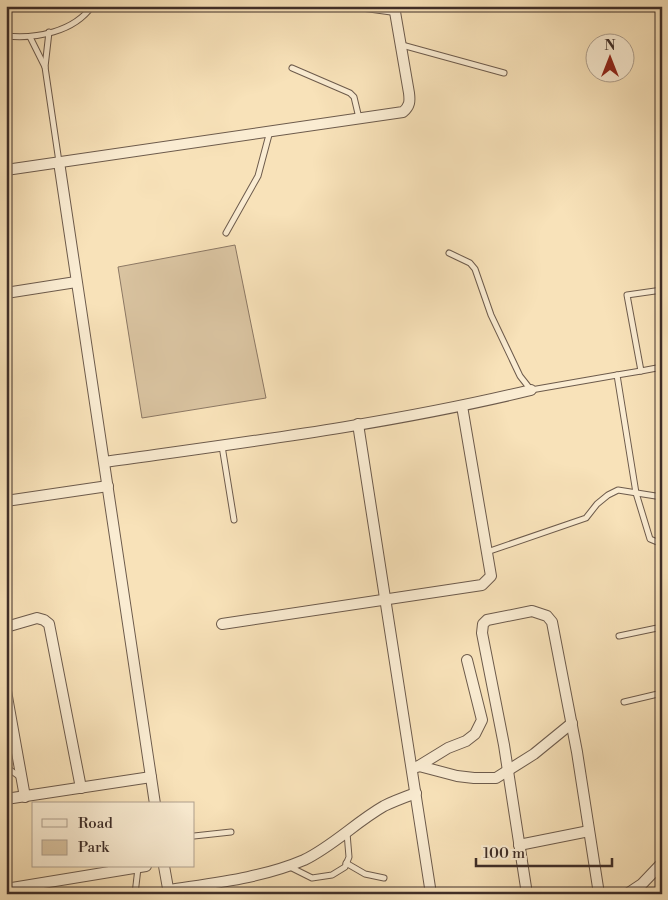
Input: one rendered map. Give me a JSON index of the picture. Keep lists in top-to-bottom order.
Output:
{
  "legend": ["Road", "Park"],
  "scale_bar": "100 m",
  "north": "top"
}
